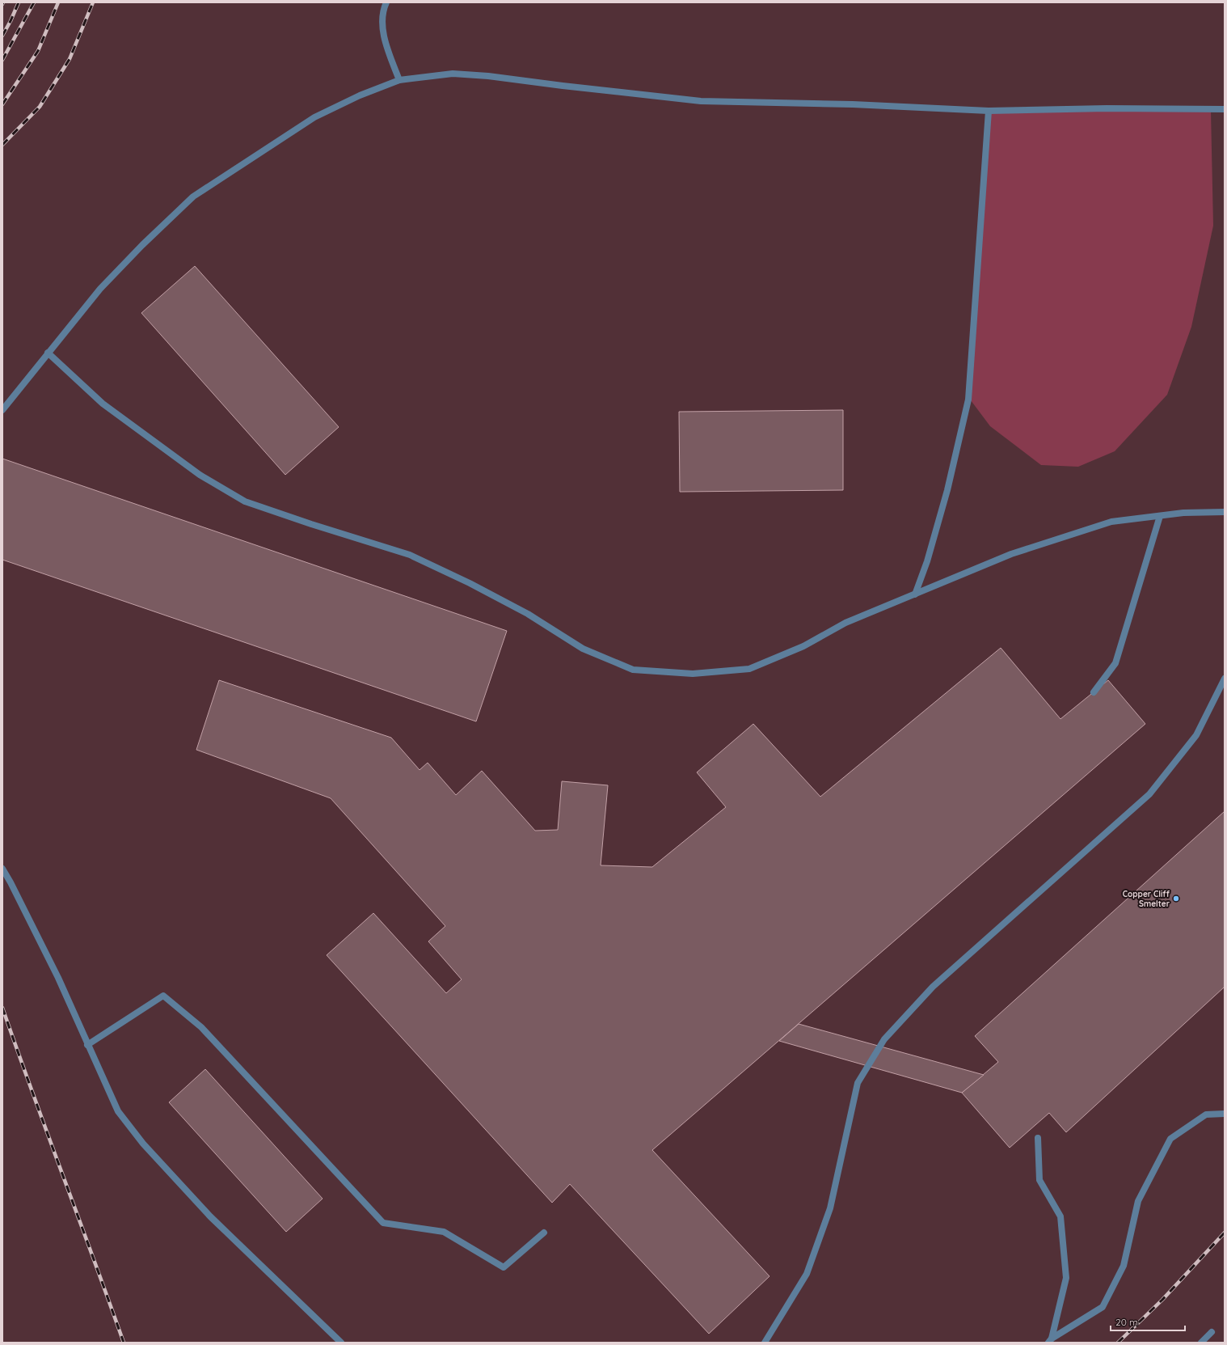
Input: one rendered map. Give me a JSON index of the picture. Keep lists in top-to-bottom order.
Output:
{
  "places": ["Copper Cliff Smelter"],
  "scale_bar": "20 m"
}
